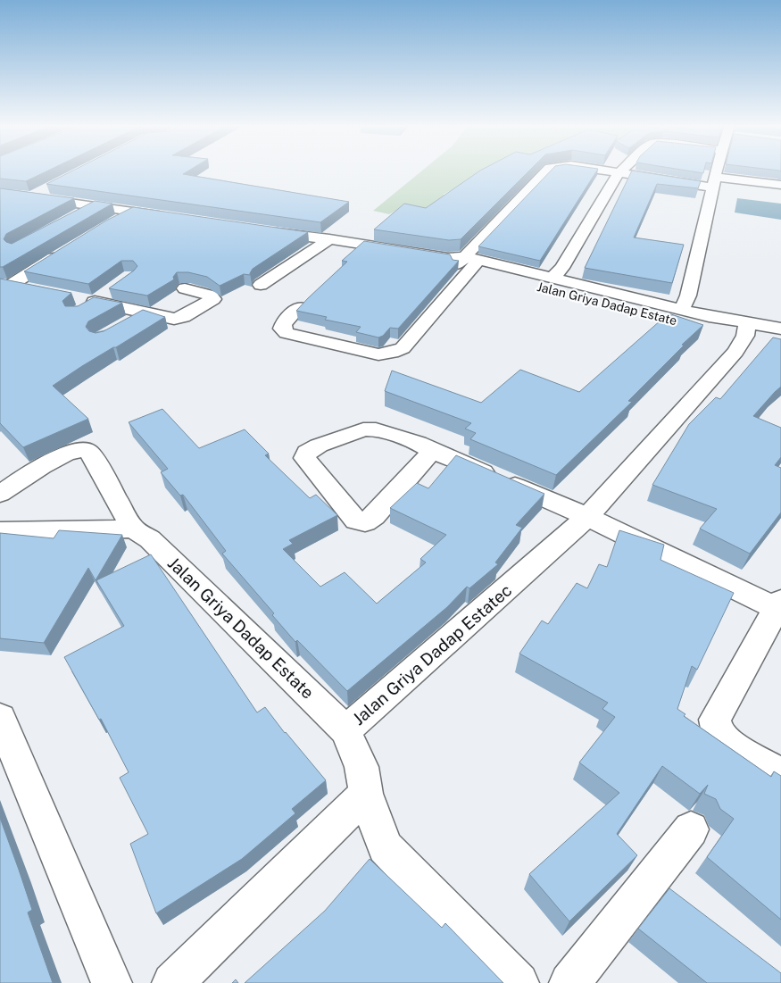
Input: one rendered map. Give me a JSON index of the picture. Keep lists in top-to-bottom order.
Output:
{
  "streets": {
    "street": ["Jalan Griya Dadap Estate", "Jalan Griya Dadap Estatec"]
  },
  "crossings": [
    ["Jalan Griya Dadap Estate", "Jalan Griya Dadap Estatec"]
  ]
}
